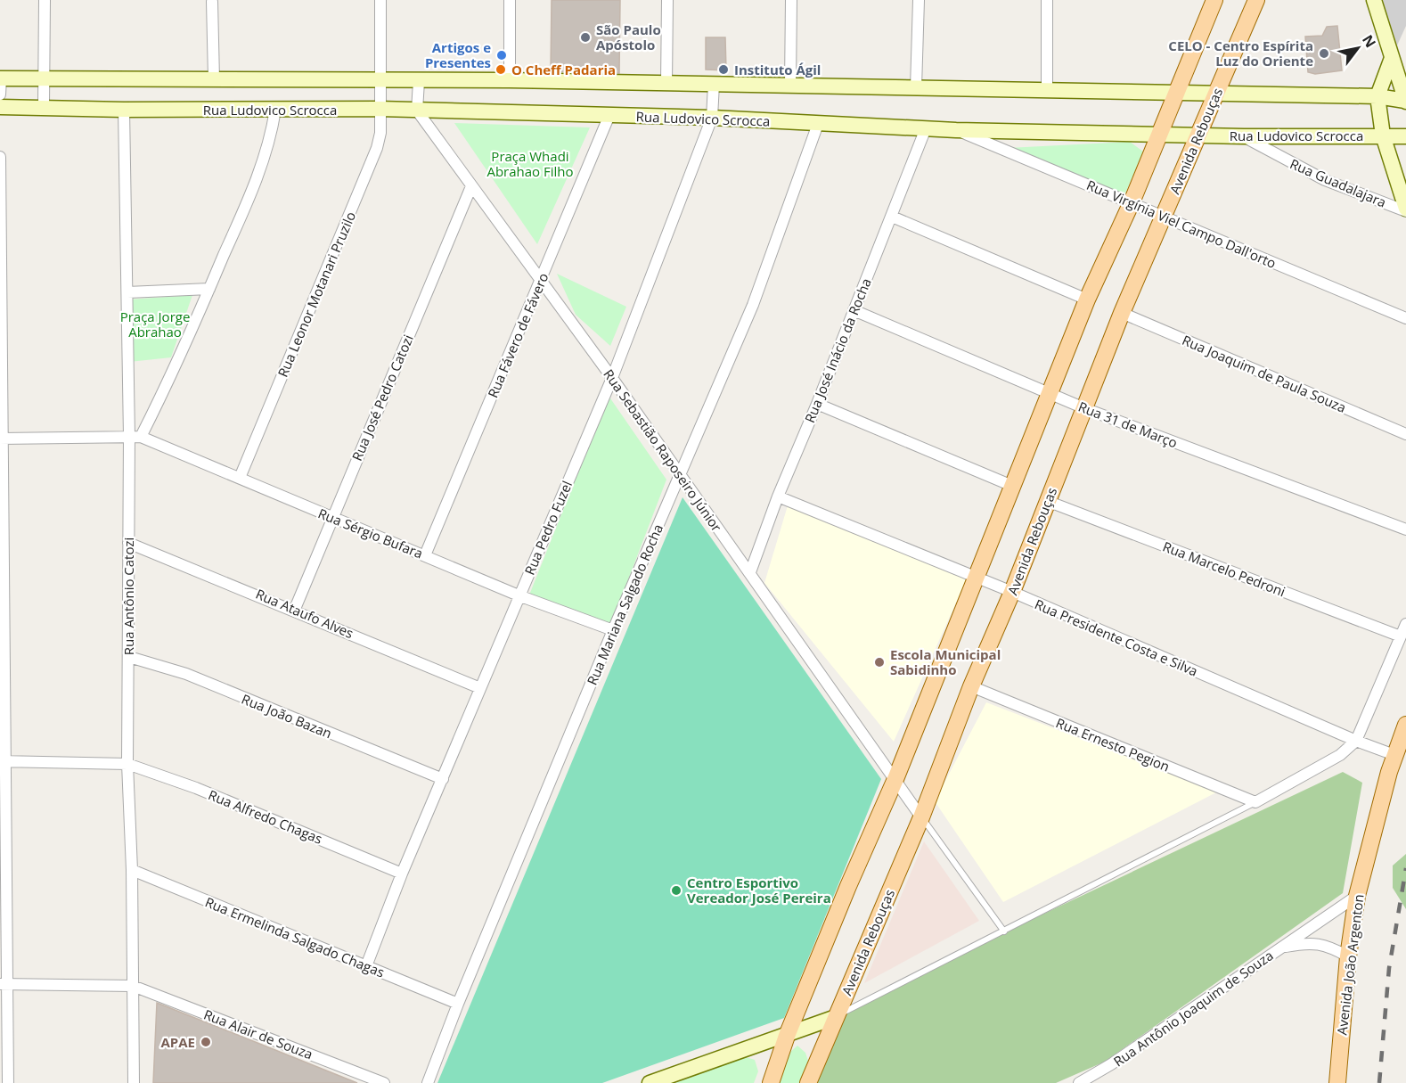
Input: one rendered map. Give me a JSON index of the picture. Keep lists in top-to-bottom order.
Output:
{
  "streets": {
    "main road": ["Avenida Rebouças", "Avenida João Argenton"],
    "street": [
      "Rua Ludovico Scrocca",
      "Rua Guadalajara",
      "Rua Virgínia Viel Campo Dall'orto",
      "Rua Leonor Motanari Pruzilo",
      "Rua Fávero de Fávero",
      "Rua José Inácio da Rocha",
      "Rua Joaquim de Paula Souza",
      "Rua José Pedro Catozi",
      "Rua 31 de Março",
      "Rua Sebastião Raposeiro Júnior",
      "Rua Pedro Fuzel",
      "Rua Sérgio Bufara",
      "Rua Marcelo Pedroni",
      "Rua Antônio Catozi",
      "Rua Mariana Salgado Rocha",
      "Rua Ataufo Alves",
      "Rua Presidente Costa e Silva",
      "Rua João Bazan",
      "Rua Ernesto Pegion",
      "Rua Alfredo Chagas",
      "Rua Ermelinda Salgado Chagas",
      "Rua Antônio Joaquim de Souza",
      "Rua Alair de Souza"
    ]
  },
  "crossings": [
    ["Rua Ludovico Scrocca", "Avenida Rebouças"],
    ["Rua Ludovico Scrocca", "Rua Guadalajara"],
    ["Rua Ludovico Scrocca", "Rua Virgínia Viel Campo Dall'orto"],
    ["Rua Ludovico Scrocca", "Rua Leonor Motanari Pruzilo"],
    ["Rua Ludovico Scrocca", "Rua Fávero de Fávero"],
    ["Rua Ludovico Scrocca", "Rua José Inácio da Rocha"],
    ["Rua Ludovico Scrocca", "Rua Sebastião Raposeiro Júnior"],
    ["Rua Ludovico Scrocca", "Rua Pedro Fuzel"],
    ["Rua Ludovico Scrocca", "Rua Antônio Catozi"],
    ["Rua Ludovico Scrocca", "Rua Mariana Salgado Rocha"],
    ["Avenida Rebouças", "Rua Virgínia Viel Campo Dall'orto"],
    ["Avenida Rebouças", "Rua Joaquim de Paula Souza"],
    ["Avenida Rebouças", "Rua 31 de Março"],
    ["Avenida Rebouças", "Rua Sebastião Raposeiro Júnior"],
    ["Avenida Rebouças", "Rua Marcelo Pedroni"],
    ["Avenida Rebouças", "Rua Presidente Costa e Silva"],
    ["Avenida Rebouças", "Rua Ernesto Pegion"],
    ["Rua Leonor Motanari Pruzilo", "Rua Sérgio Bufara"],
    ["Rua Fávero de Fávero", "Rua Sebastião Raposeiro Júnior"],
    ["Rua Fávero de Fávero", "Rua Sérgio Bufara"],
    ["Rua José Inácio da Rocha", "Rua 31 de Março"],
    ["Rua José Inácio da Rocha", "Rua Sebastião Raposeiro Júnior"],
    ["Rua José Inácio da Rocha", "Rua Presidente Costa e Silva"],
    ["Rua José Pedro Catozi", "Rua Sebastião Raposeiro Júnior"],
    ["Rua José Pedro Catozi", "Rua Sérgio Bufara"],
    ["Rua José Pedro Catozi", "Rua Ataufo Alves"],
    ["Rua Sebastião Raposeiro Júnior", "Rua Pedro Fuzel"],
    ["Rua Sebastião Raposeiro Júnior", "Rua Mariana Salgado Rocha"],
    ["Rua Pedro Fuzel", "Rua Sérgio Bufara"],
    ["Rua Pedro Fuzel", "Rua Ataufo Alves"],
    ["Rua Pedro Fuzel", "Rua João Bazan"],
    ["Rua Pedro Fuzel", "Rua Alfredo Chagas"],
    ["Rua Pedro Fuzel", "Rua Ermelinda Salgado Chagas"],
    ["Rua Sérgio Bufara", "Rua Antônio Catozi"],
    ["Rua Sérgio Bufara", "Rua Mariana Salgado Rocha"],
    ["Rua Antônio Catozi", "Rua Ataufo Alves"],
    ["Rua Antônio Catozi", "Rua João Bazan"],
    ["Rua Antônio Catozi", "Rua Alfredo Chagas"],
    ["Rua Antônio Catozi", "Rua Ermelinda Salgado Chagas"],
    ["Rua Antônio Catozi", "Rua Alair de Souza"],
    ["Rua Mariana Salgado Rocha", "Rua Ermelinda Salgado Chagas"],
    ["Rua Presidente Costa e Silva", "Avenida João Argenton"],
    ["Avenida João Argenton", "Rua Antônio Joaquim de Souza"]
  ],
  "parks": ["Praça Whadi Abrahao Filho", "Praça Jorge Abrahao"],
  "places": [
    "São Paulo Apóstolo",
    "CELO - Centro Espírita Luz do Oriente",
    "Artigos e Presentes",
    "O Cheff Padaria",
    "Instituto Ágil",
    "Escola Municipal Sabidinho",
    "Centro Esportivo Vereador José Pereira",
    "APAE"
  ],
  "north": "top right"
}
